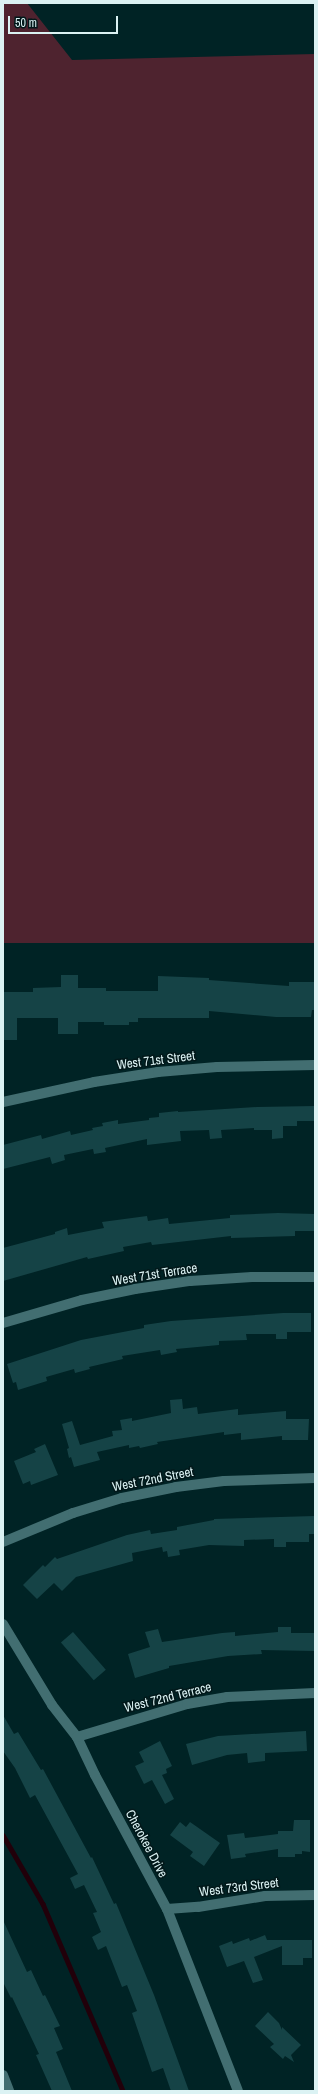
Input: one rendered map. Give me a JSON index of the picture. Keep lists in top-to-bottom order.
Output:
{
  "streets": {
    "street": [
      "West 71st Street",
      "West 71st Terrace",
      "West 72nd Street",
      "West 72nd Terrace",
      "Cherokee Drive",
      "West 73rd Street"
    ]
  },
  "crossings": [
    ["West 72nd Terrace", "Cherokee Drive"],
    ["Cherokee Drive", "West 73rd Street"]
  ],
  "scale_bar": "50 m"
}
